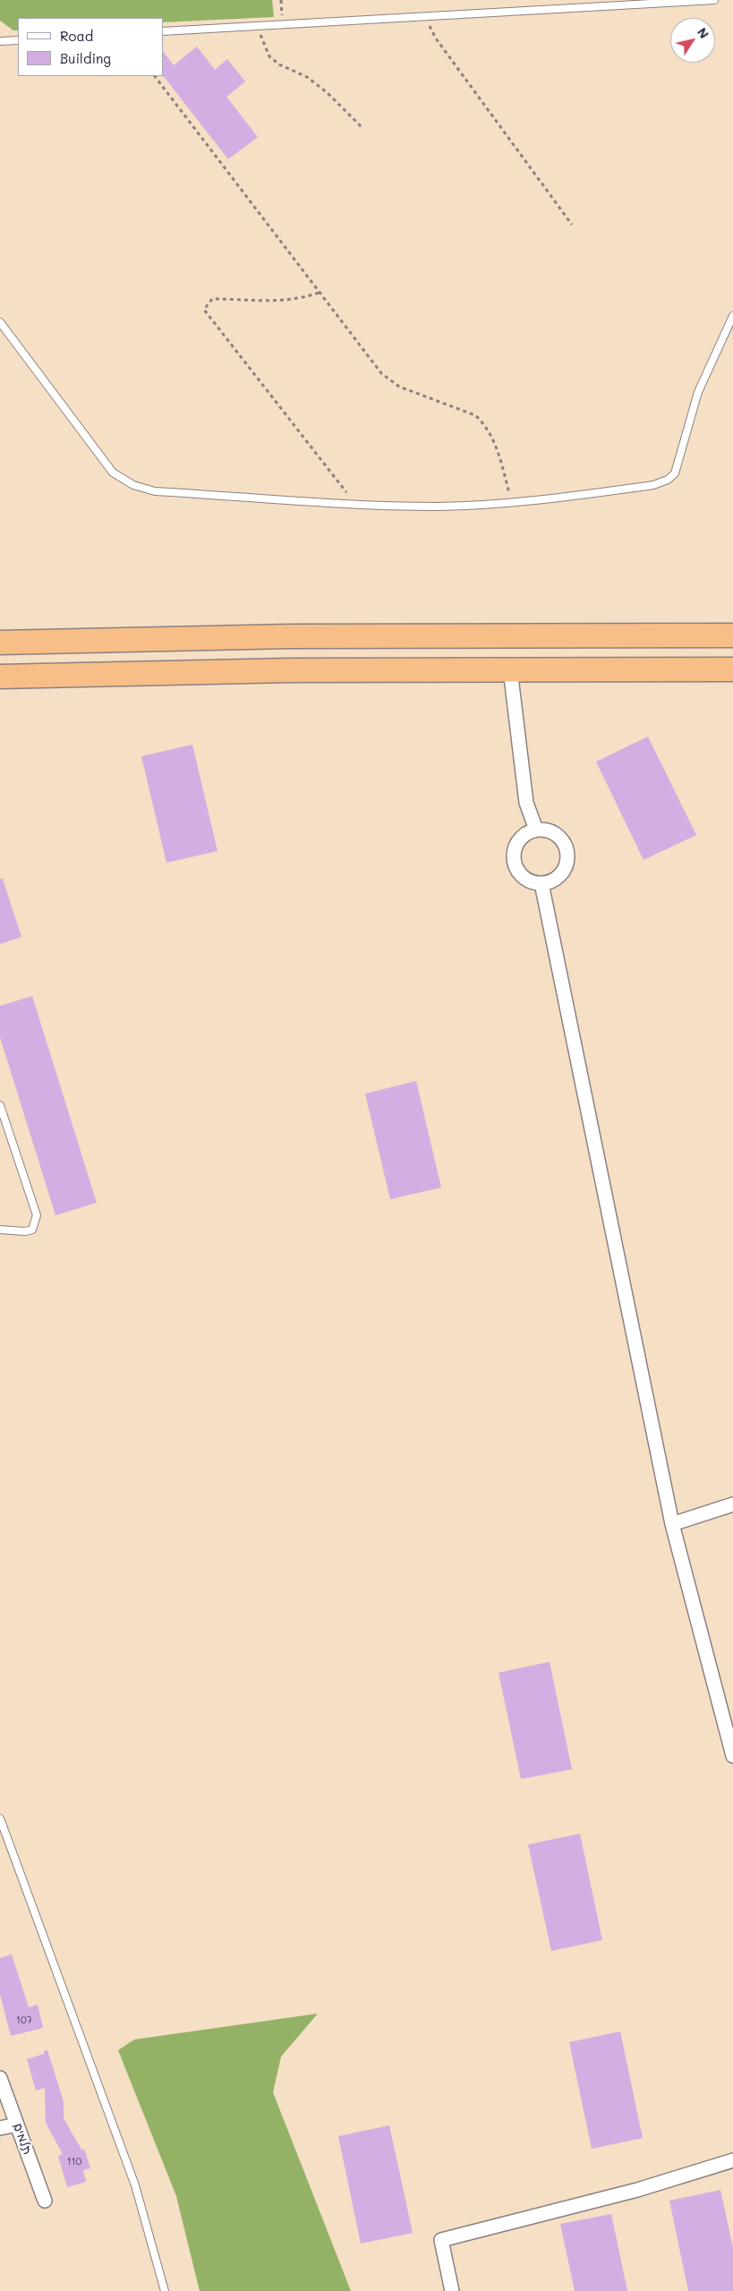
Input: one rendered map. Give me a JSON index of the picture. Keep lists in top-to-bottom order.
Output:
{
  "streets": {
    "street": ["תלמים"]
  },
  "house_numbers": ["107", "110"],
  "legend": ["Road", "Building"],
  "north": "top right"
}
